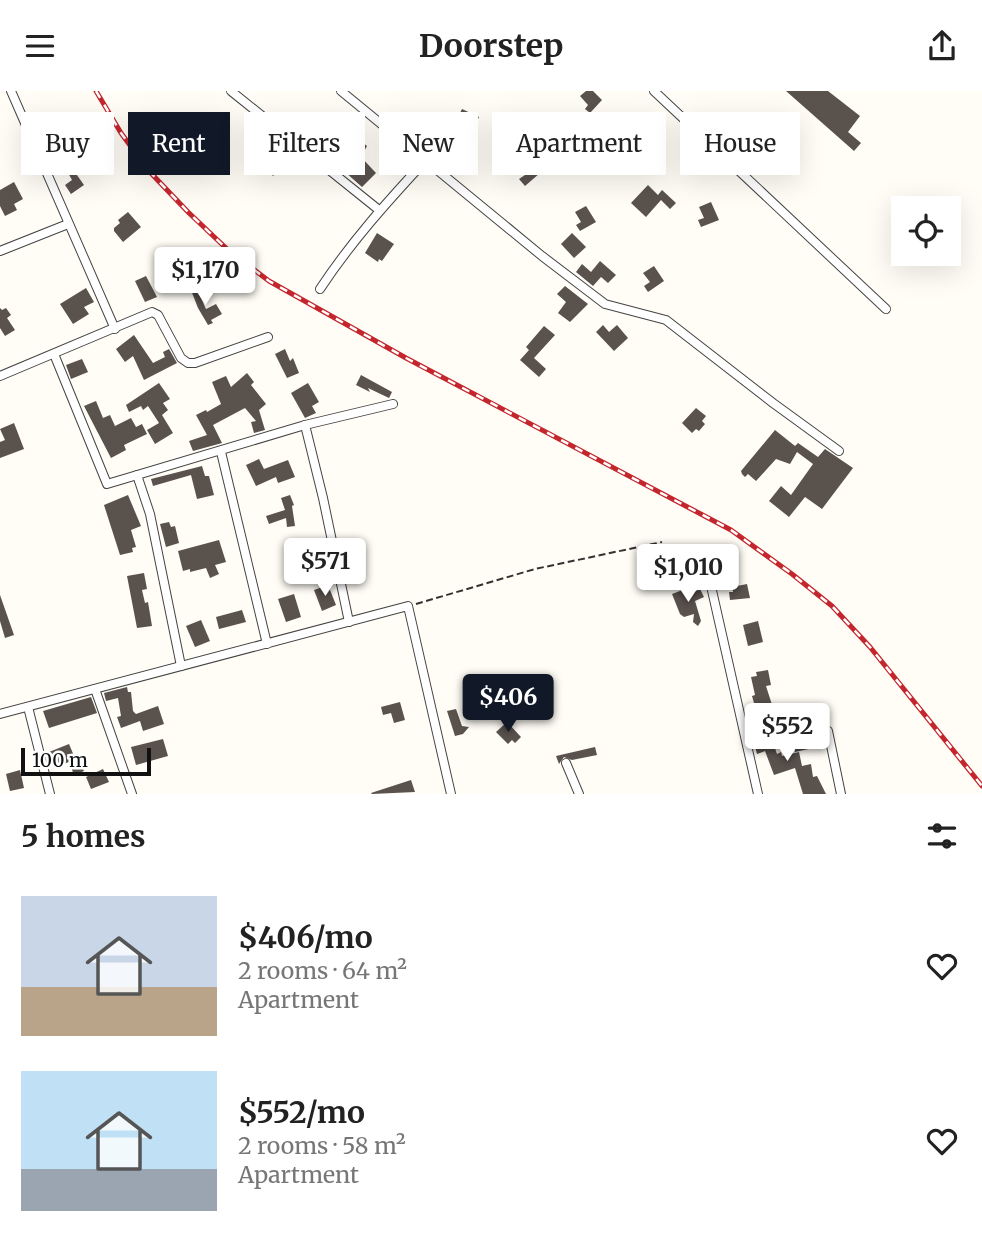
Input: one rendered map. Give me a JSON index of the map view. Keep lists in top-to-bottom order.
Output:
{
  "scale_bar": "100 m",
  "page": {
    "header": "Doorstep",
    "chip": [
      "Buy",
      "Rent",
      "Filters",
      "New",
      "Apartment",
      "House"
    ],
    "price": [
      "$1,170",
      "$571",
      "$1,010",
      "$406",
      "$552"
    ],
    "scale": "100 m",
    "heading": "5 homes",
    "list": [
      {
        "name": "$406/mo",
        "note": "2 rooms · 64 m² · Apartment"
      },
      {
        "name": "$552/mo",
        "note": "2 rooms · 58 m² · Apartment"
      }
    ]
  }
}
